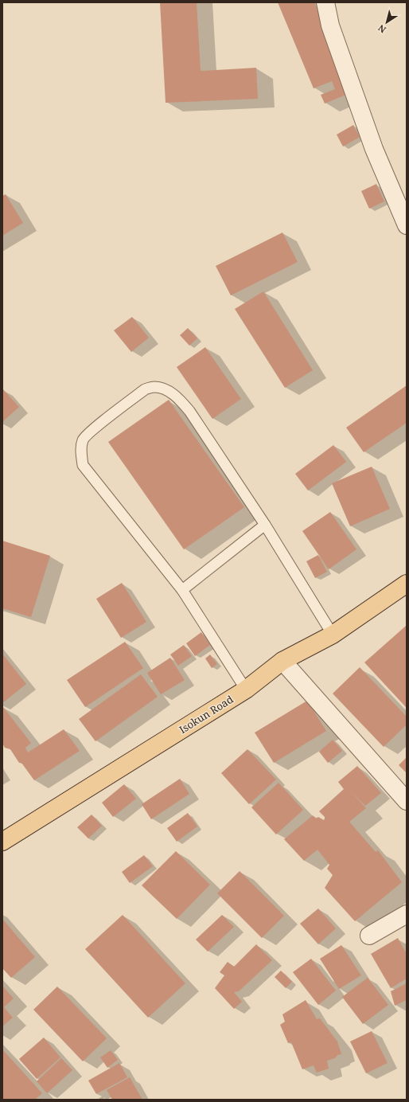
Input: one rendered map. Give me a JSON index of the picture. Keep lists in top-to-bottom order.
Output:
{
  "streets": {
    "main road": ["Isokun Road"]
  },
  "north": "bottom left"
}
